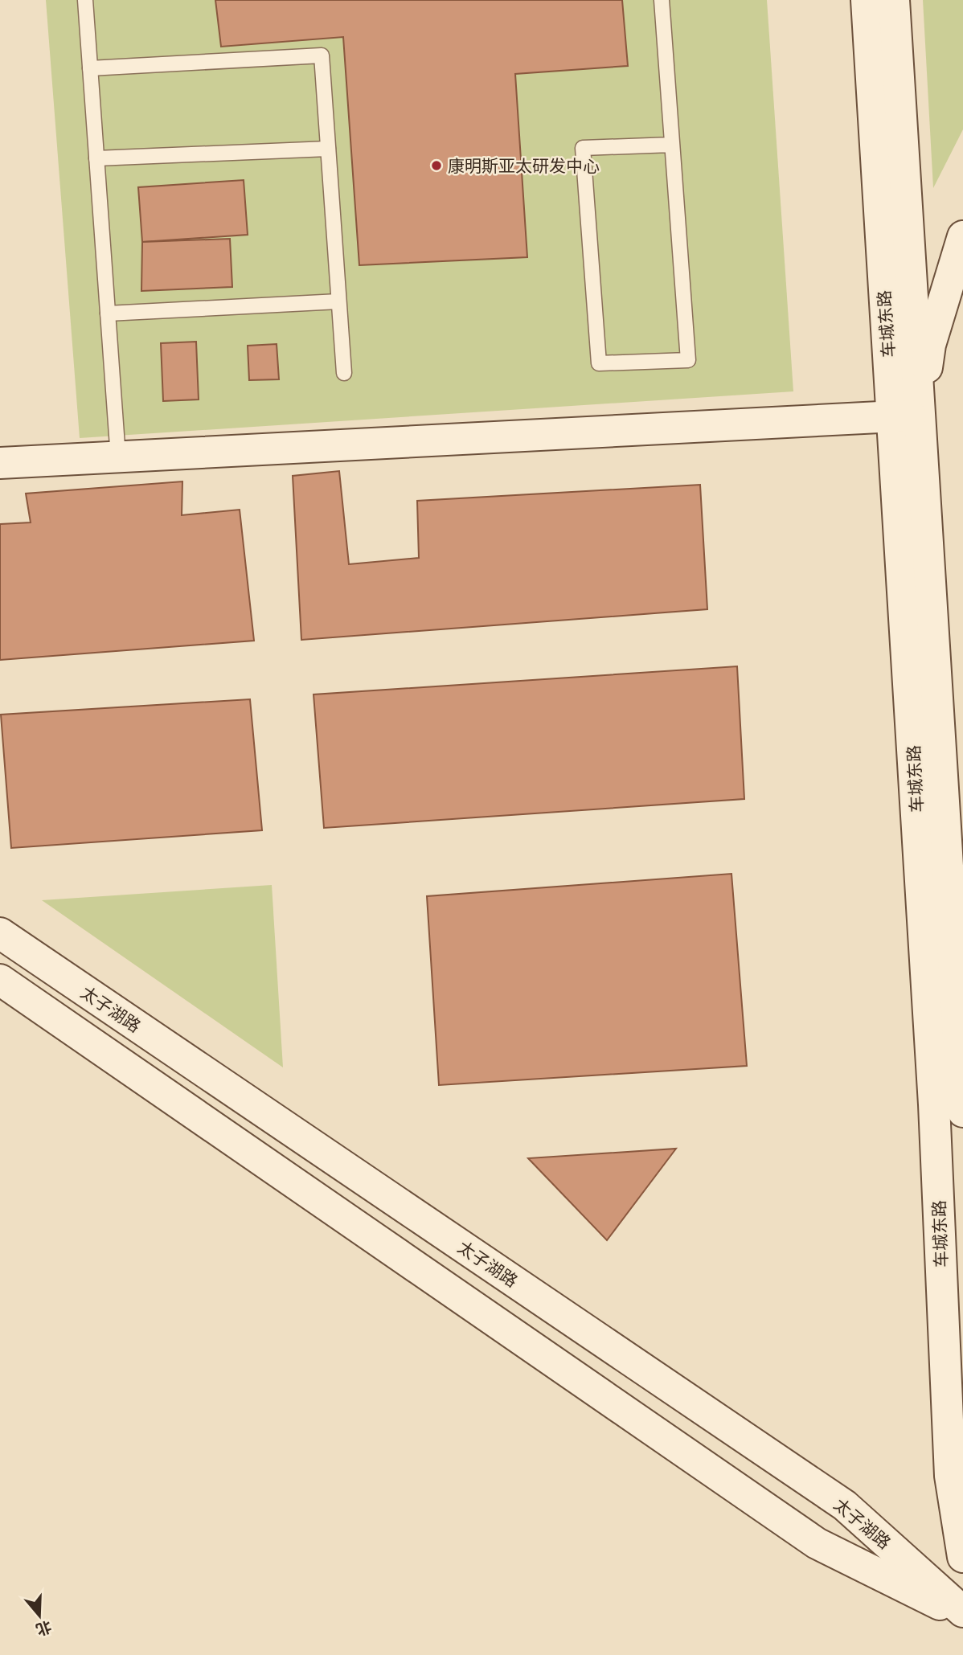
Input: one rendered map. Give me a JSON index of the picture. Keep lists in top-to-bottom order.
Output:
{
  "streets": {
    "main road": ["车城东路", "太子湖路"]
  },
  "places": ["康明斯亚太研发中心"],
  "north": "bottom"
}
